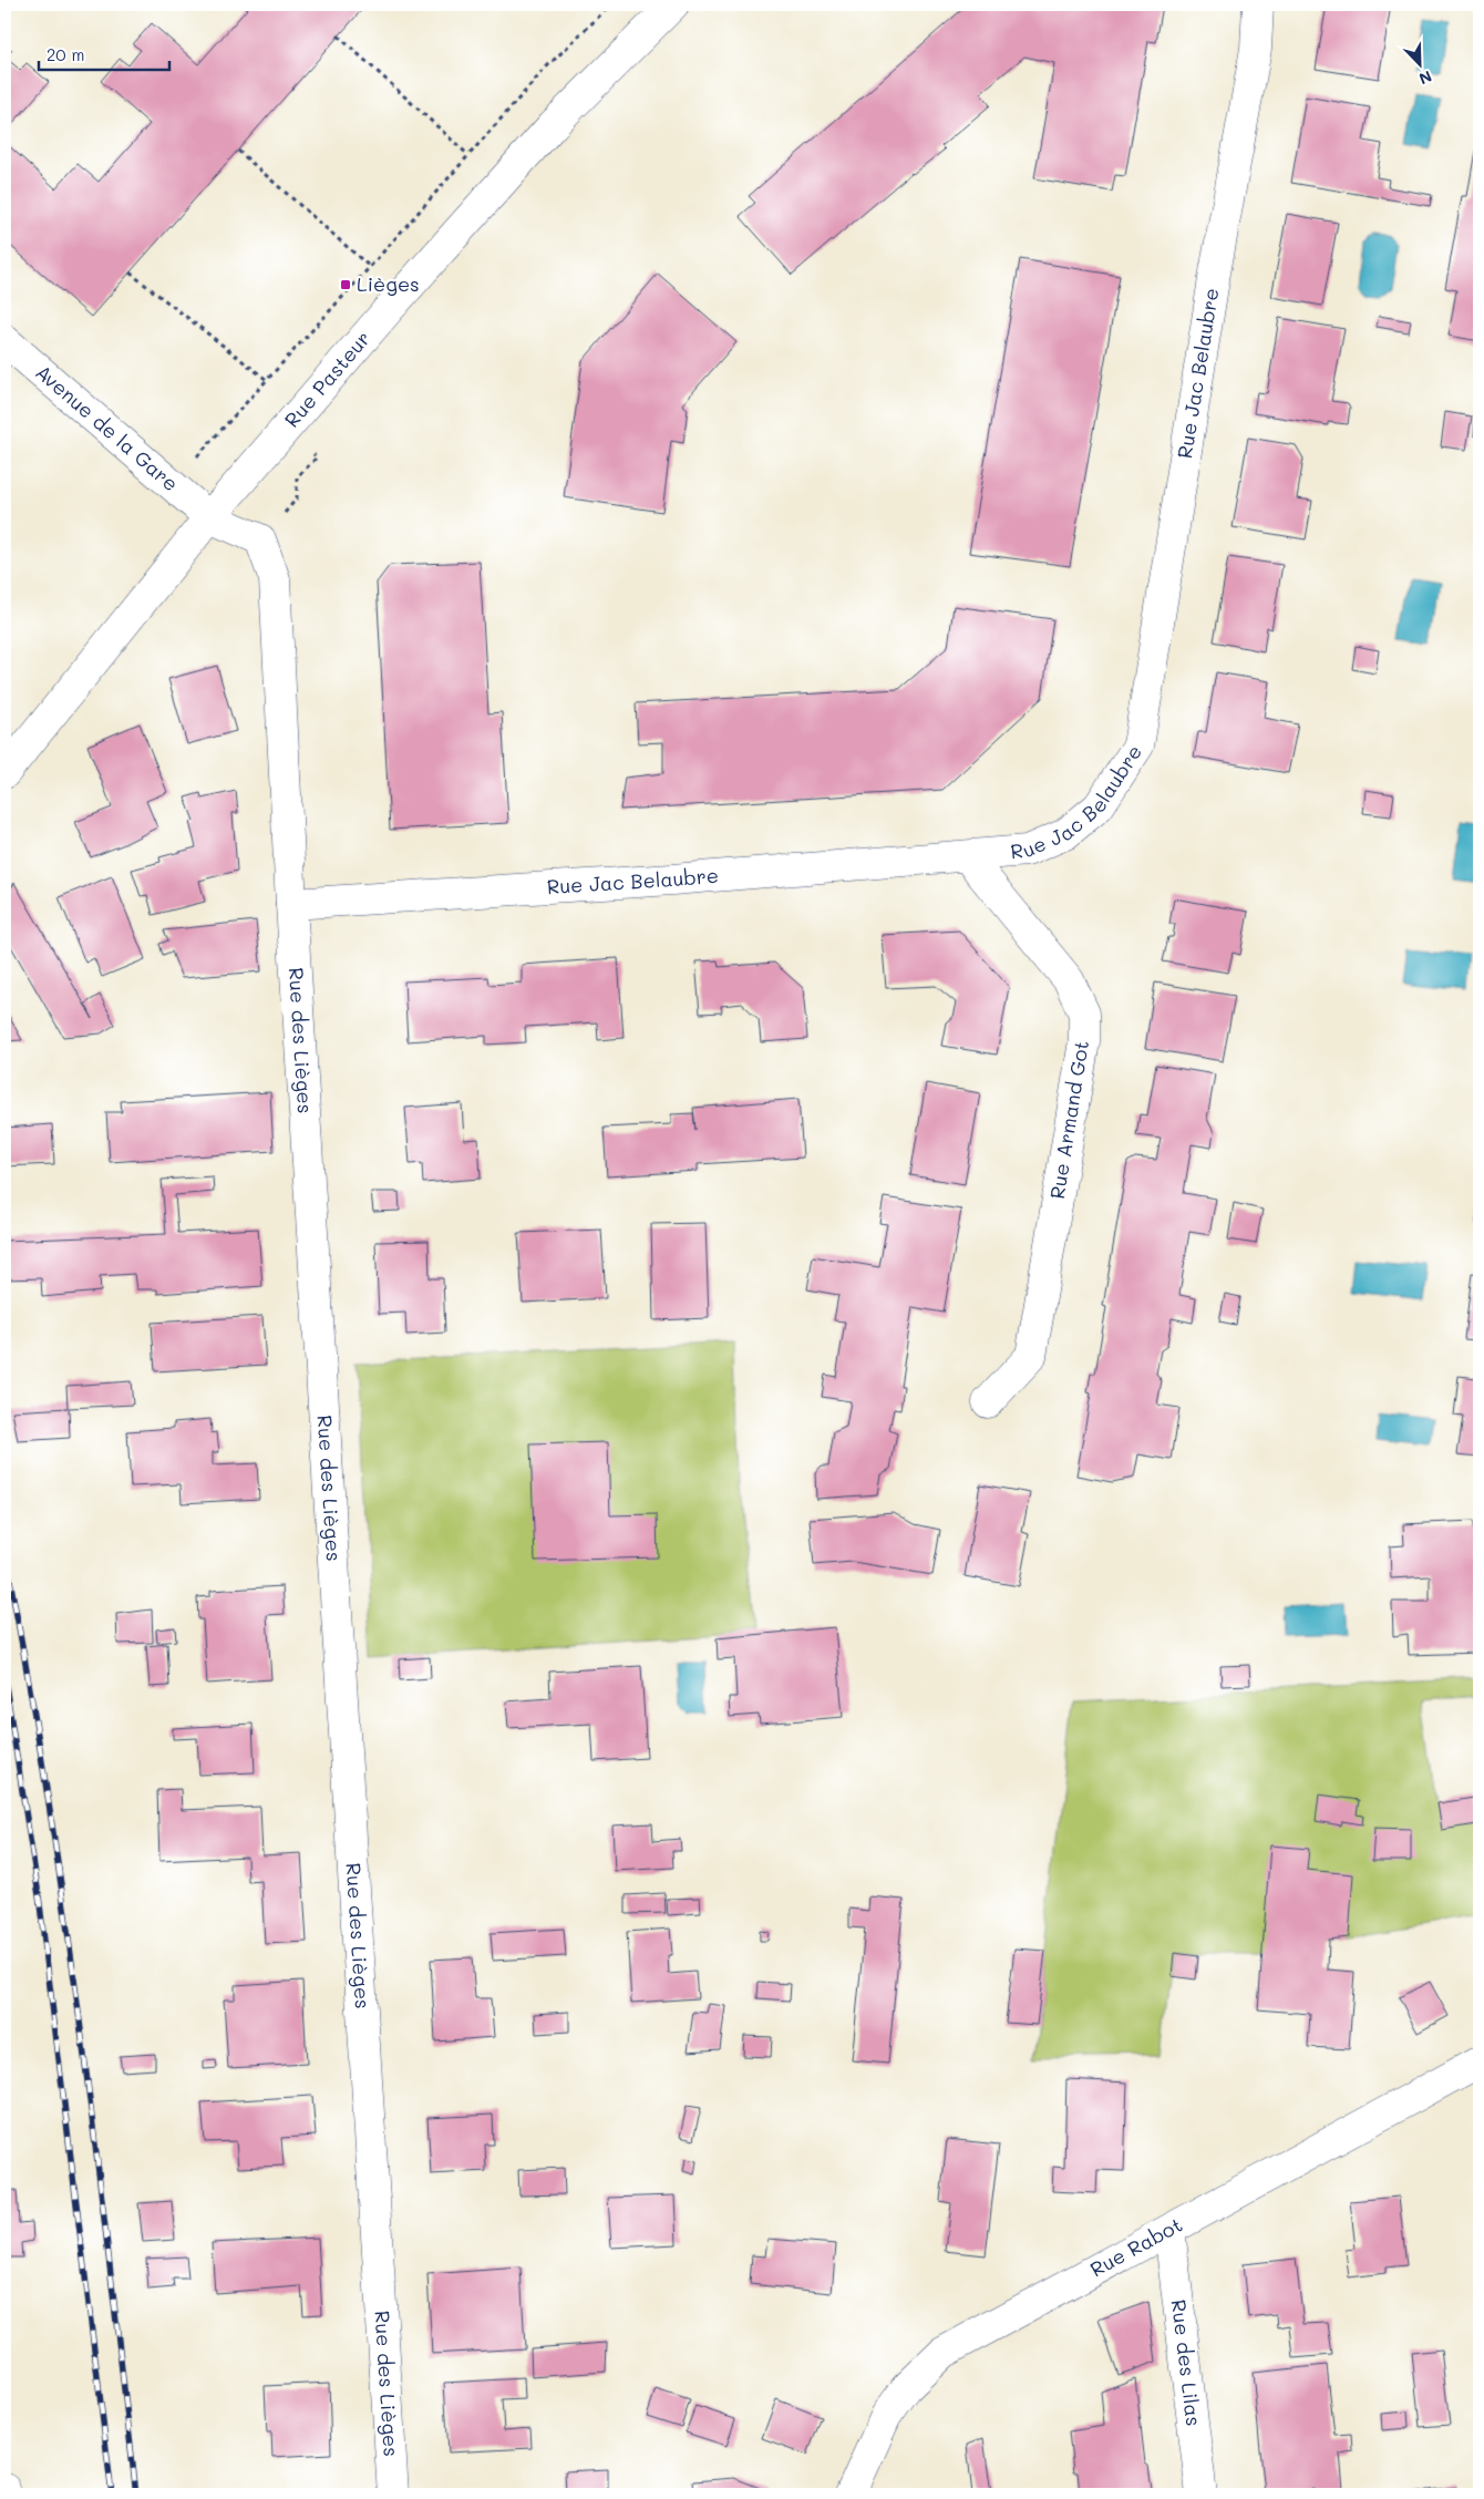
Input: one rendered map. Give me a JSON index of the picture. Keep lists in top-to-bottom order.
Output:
{
  "streets": {
    "street": [
      "Rue Jac Belaubre",
      "Rue Pasteur",
      "Avenue de la Gare",
      "Rue des Lièges",
      "Rue Armand Got",
      "Rue Rabot",
      "Rue des Lilas"
    ]
  },
  "crossings": [
    ["Rue Jac Belaubre", "Rue des Lièges"],
    ["Rue Jac Belaubre", "Rue Armand Got"],
    ["Rue Pasteur", "Avenue de la Gare"],
    ["Rue Pasteur", "Rue des Lièges"],
    ["Avenue de la Gare", "Rue des Lièges"],
    ["Rue Rabot", "Rue des Lilas"]
  ],
  "places": {
    "transit": ["Lièges"]
  },
  "scale_bar": "20 m",
  "north": "bottom right"
}
